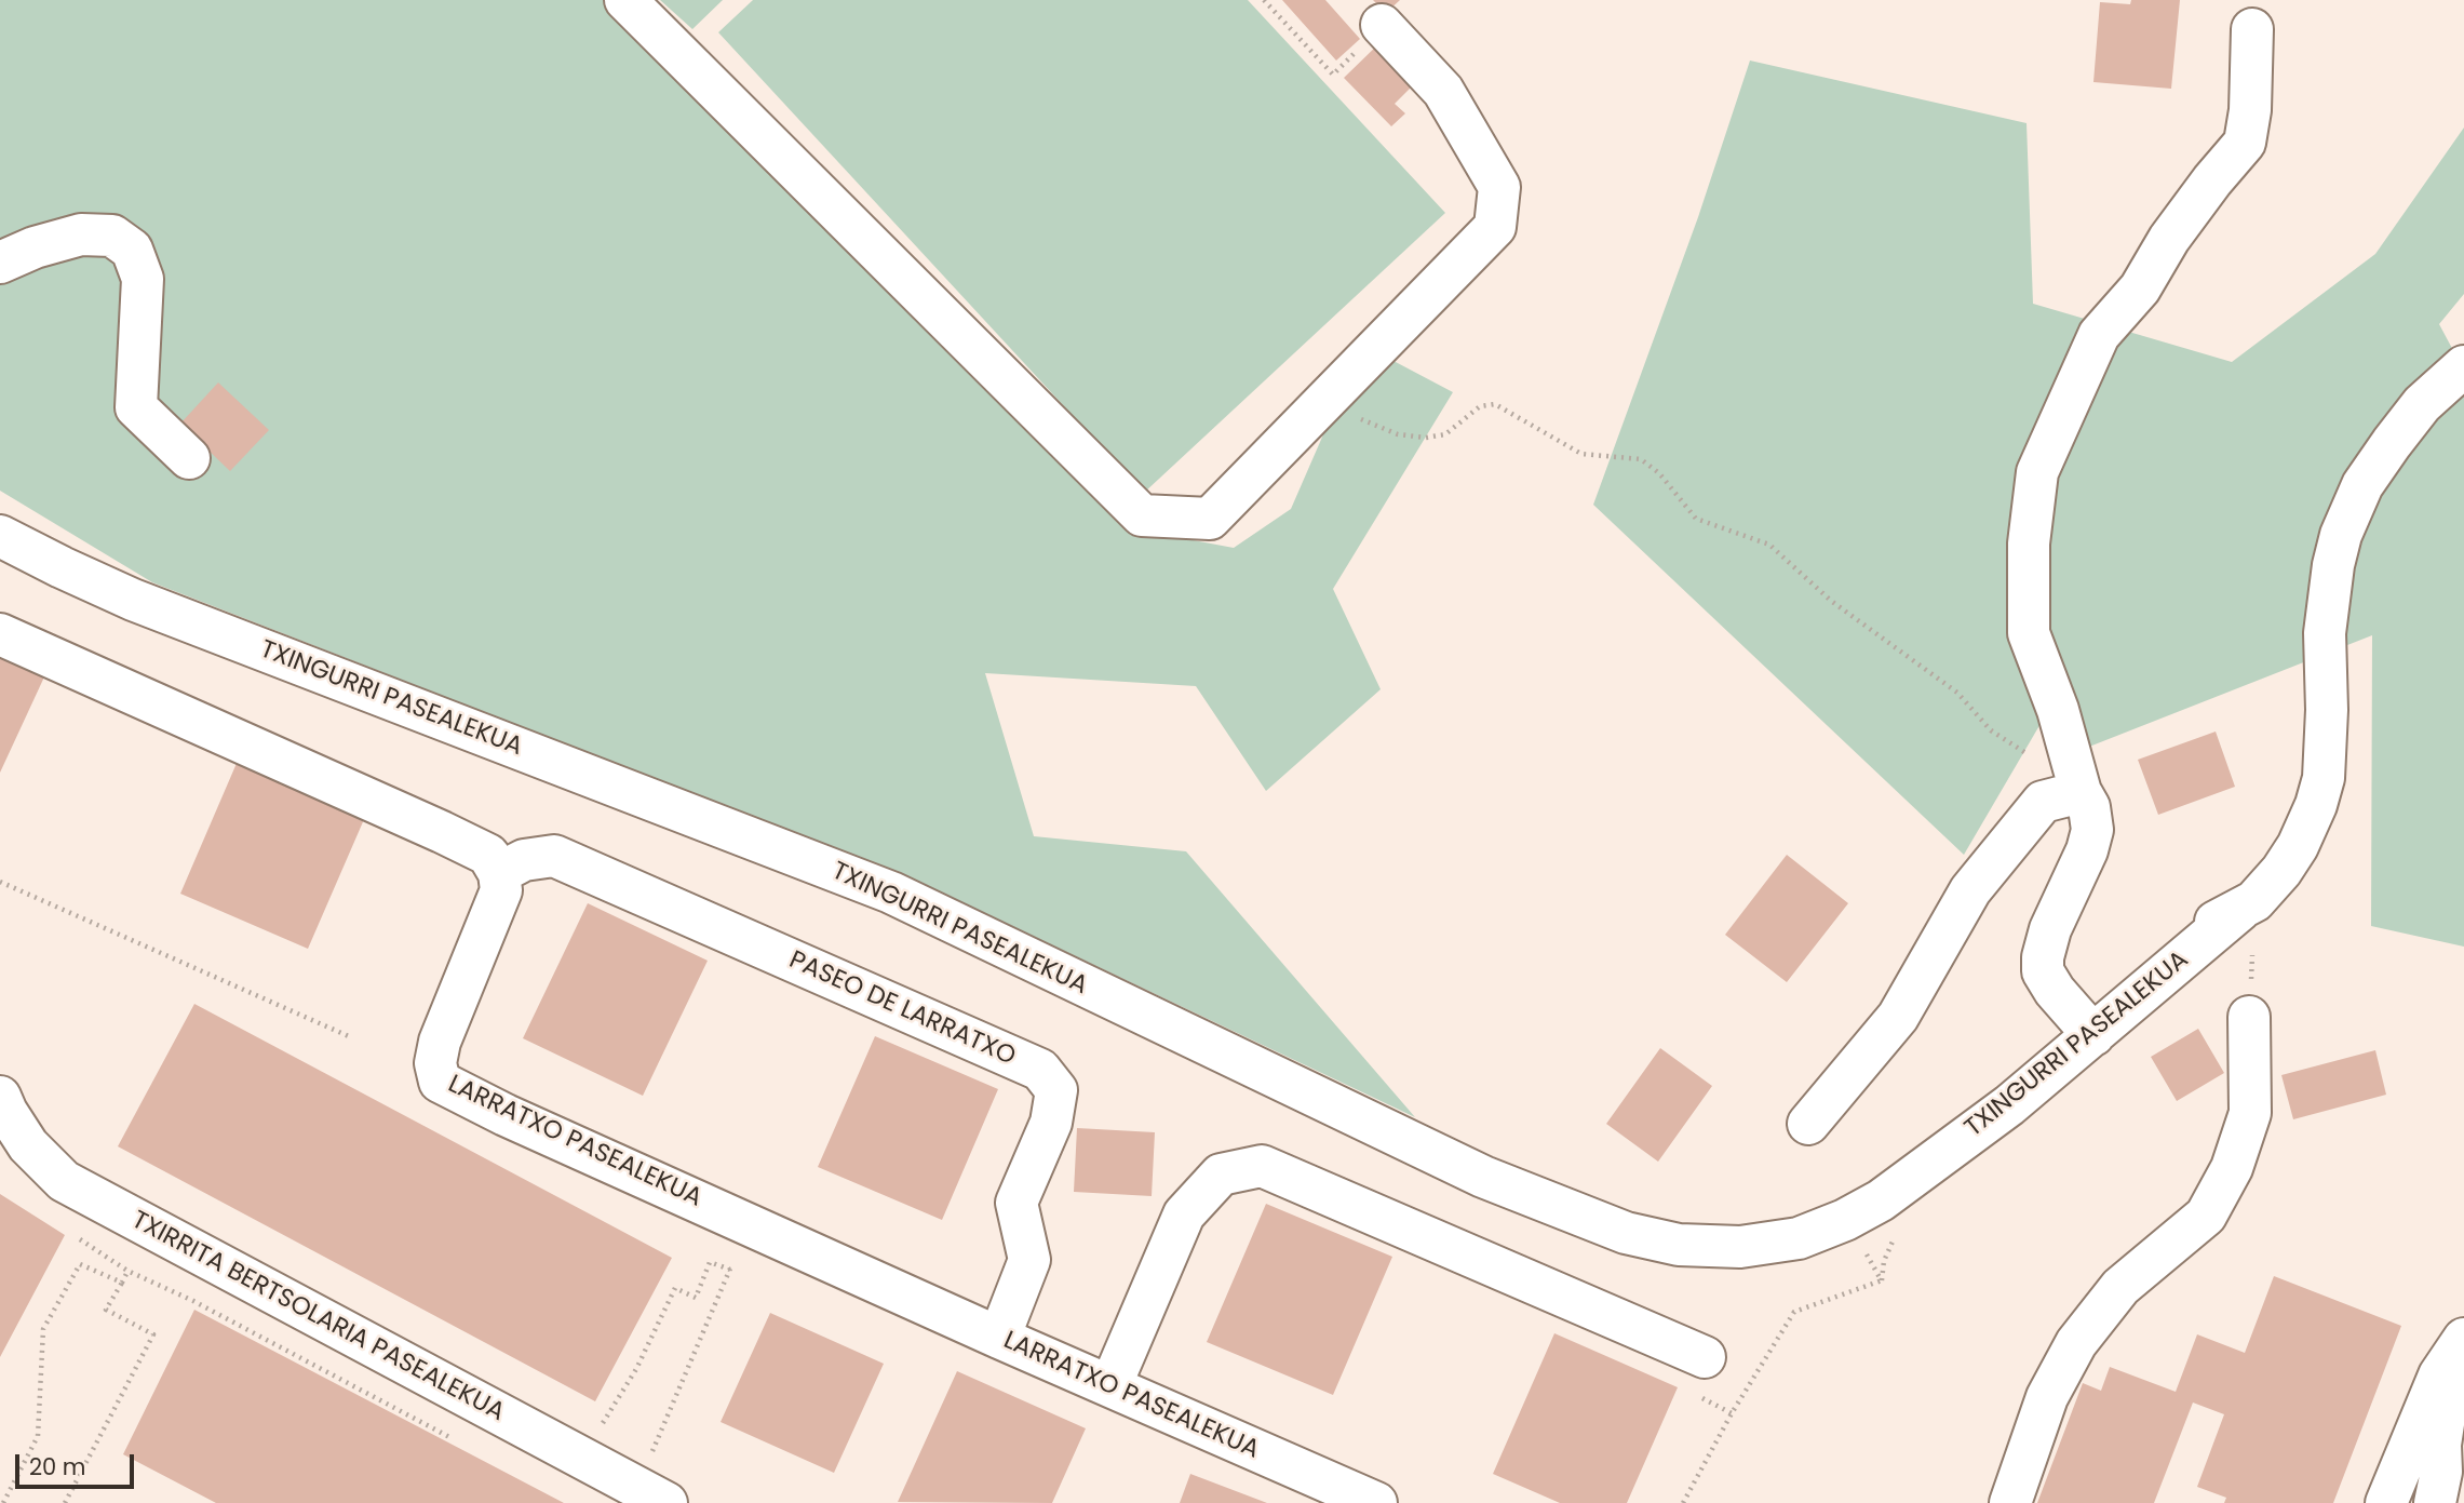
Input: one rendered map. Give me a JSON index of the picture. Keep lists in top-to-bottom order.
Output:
{
  "streets": {
    "street": [
      "TXINGURRI PASEALEKUA",
      "PASEO DE LARRATXO",
      "LARRATXO PASEALEKUA",
      "TXIRRITA BERTSOLARIA PASEALEKUA"
    ]
  },
  "crossings": [
    ["PASEO DE LARRATXO", "LARRATXO PASEALEKUA"]
  ],
  "scale_bar": "20 m"
}
